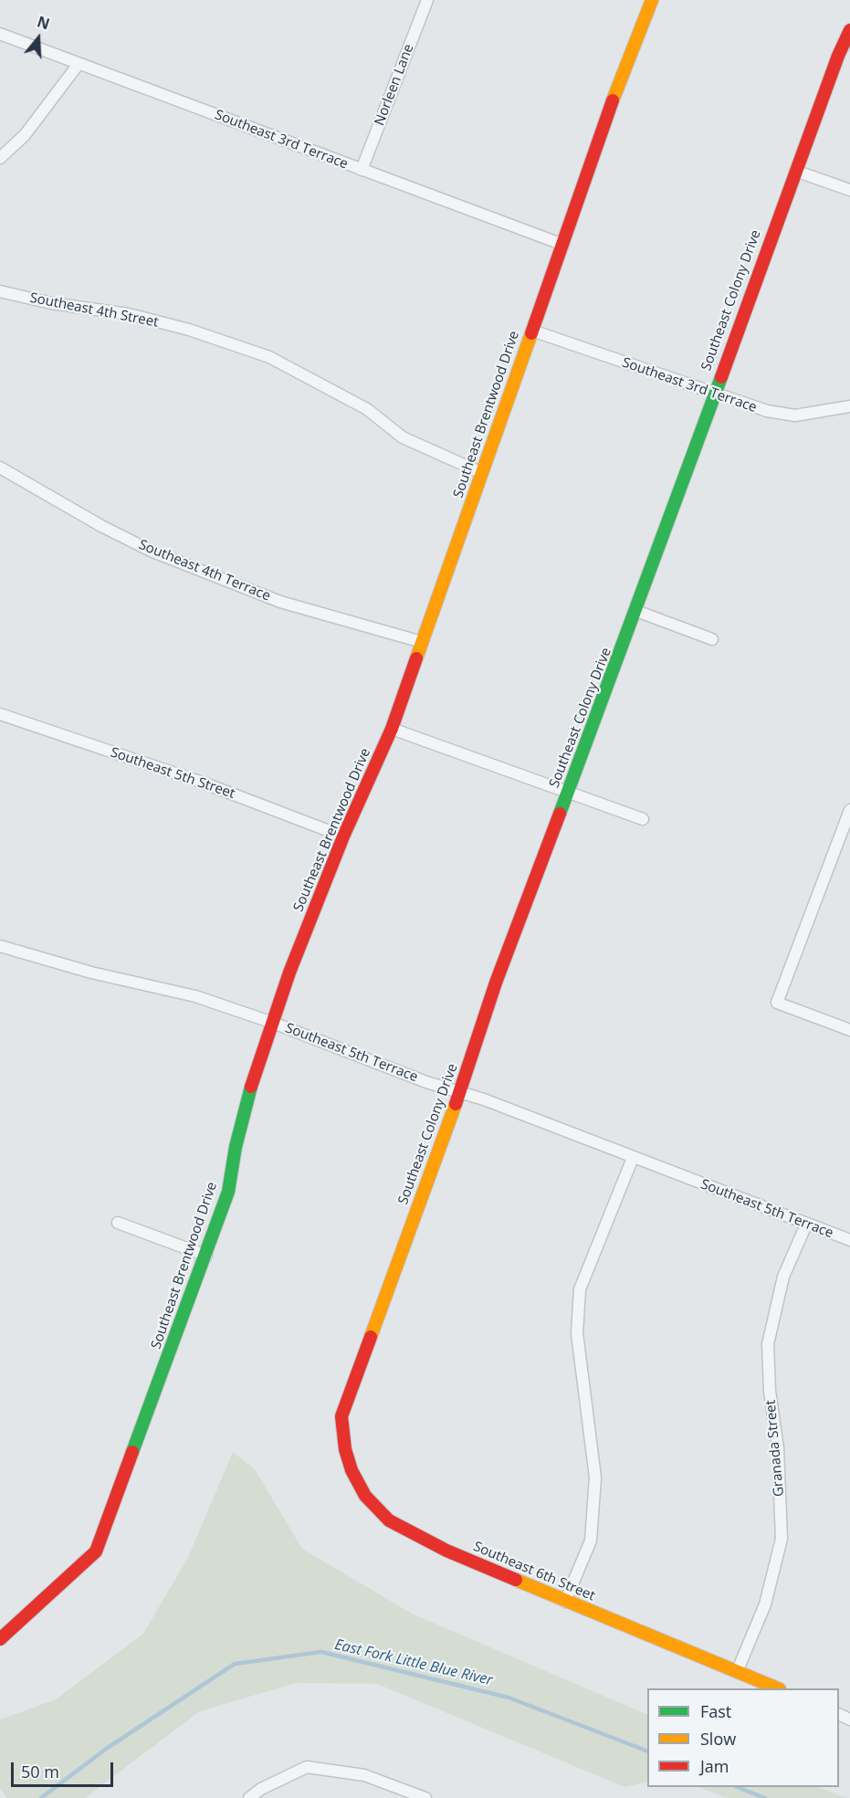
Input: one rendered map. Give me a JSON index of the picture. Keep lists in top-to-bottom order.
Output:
{
  "streets": {
    "street": [
      "Norleen Lane",
      "Southeast 3rd Terrace",
      "Southeast Colony Drive",
      "Southeast 4th Street",
      "Southeast Brentwood Drive",
      "Southeast 4th Terrace",
      "Southeast 5th Street",
      "Southeast 5th Terrace",
      "Granada Street",
      "Southeast 6th Street"
    ]
  },
  "crossings": [
    ["Norleen Lane", "Southeast 3rd Terrace"],
    ["Southeast 3rd Terrace", "Southeast Colony Drive"],
    ["Southeast 3rd Terrace", "Southeast Brentwood Drive"],
    ["Southeast Colony Drive", "Southeast 5th Terrace"],
    ["Southeast Colony Drive", "Southeast 6th Street"],
    ["Southeast 4th Street", "Southeast Brentwood Drive"],
    ["Southeast Brentwood Drive", "Southeast 4th Terrace"],
    ["Southeast Brentwood Drive", "Southeast 5th Street"],
    ["Southeast Brentwood Drive", "Southeast 5th Terrace"],
    ["Southeast 5th Terrace", "Granada Street"],
    ["Granada Street", "Southeast 6th Street"]
  ],
  "water": ["East Fork Little Blue River"],
  "legend": ["Fast", "Slow", "Jam"],
  "scale_bar": "50 m",
  "north": "top"
}
